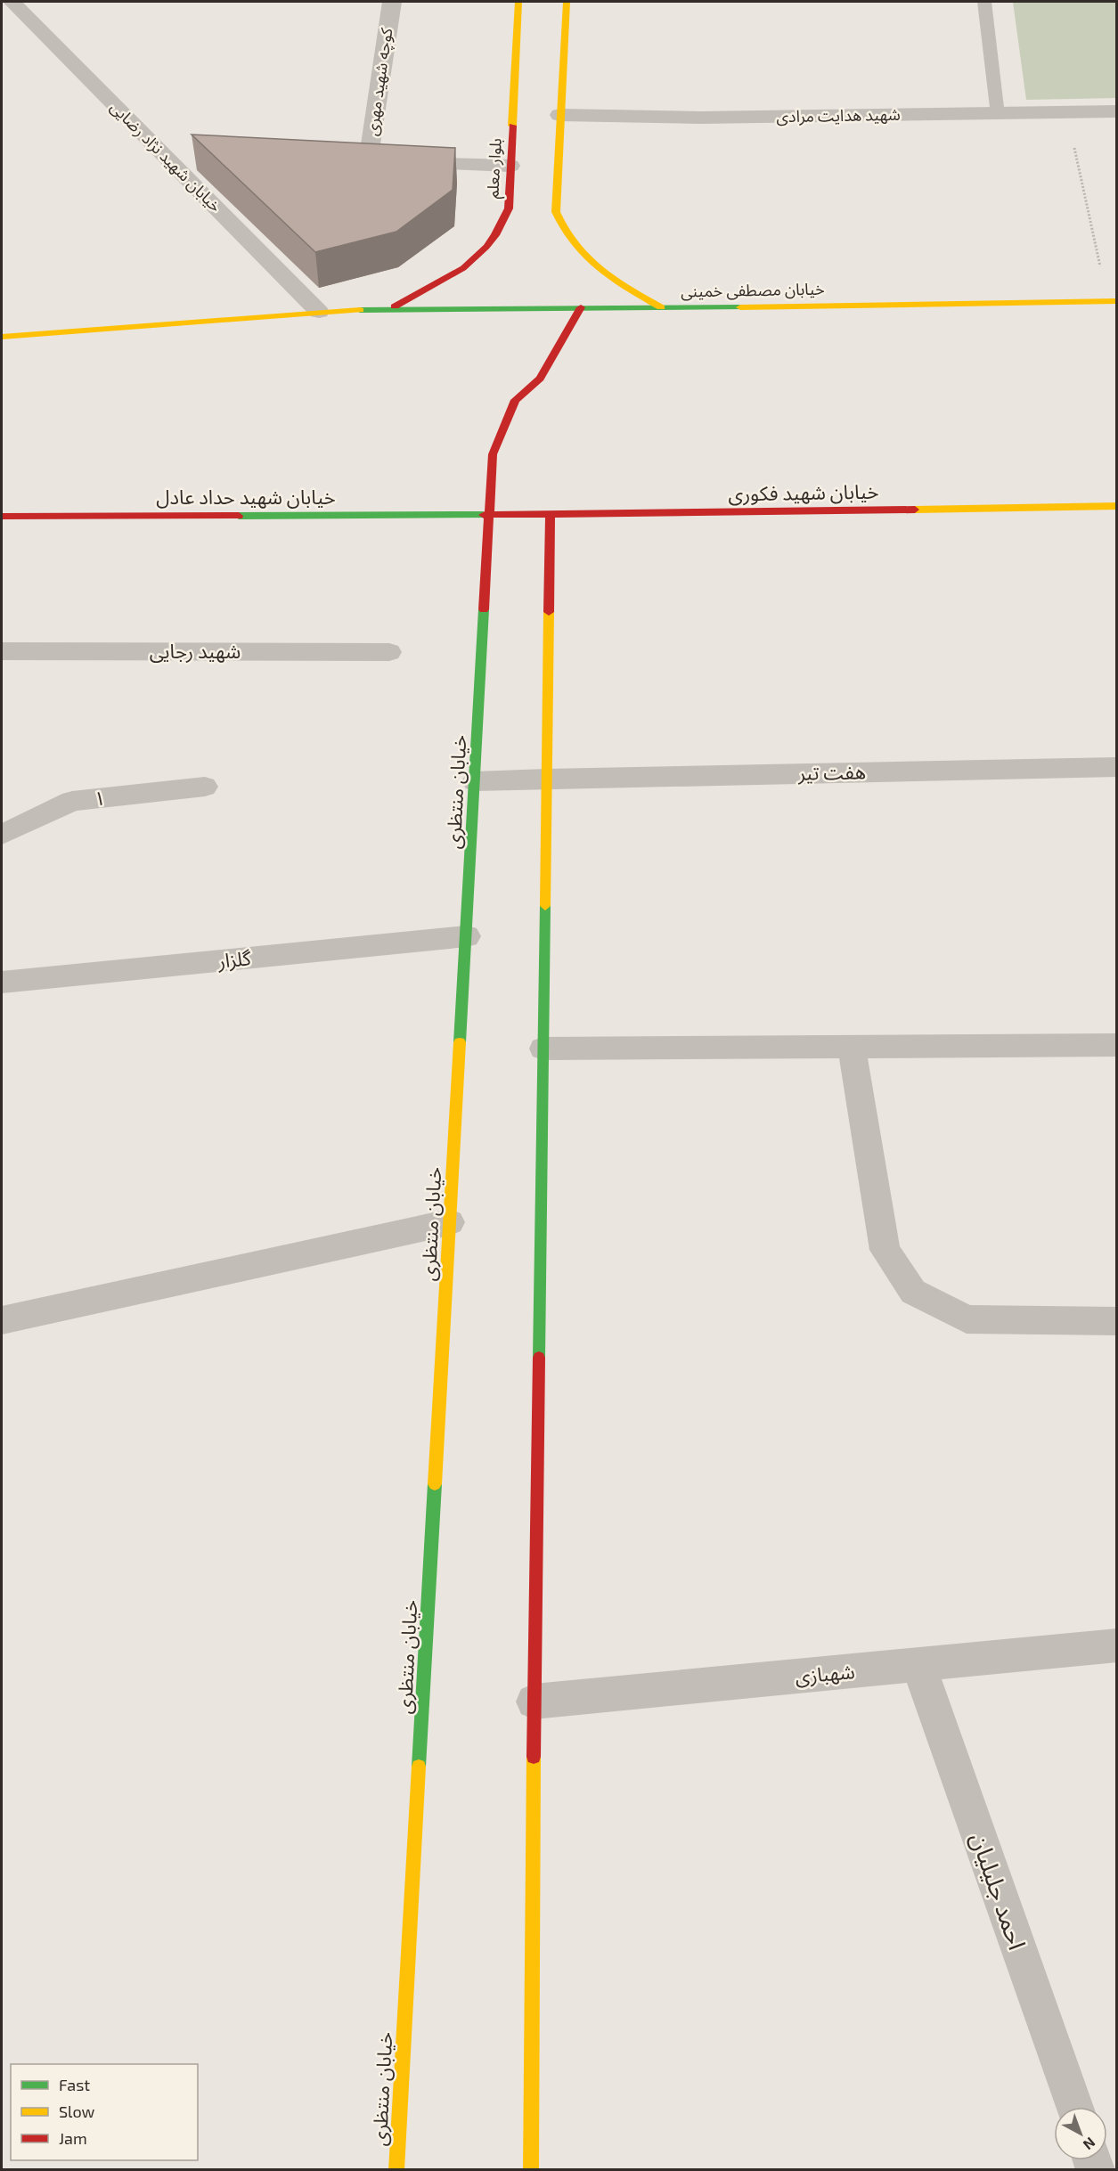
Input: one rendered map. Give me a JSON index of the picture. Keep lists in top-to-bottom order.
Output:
{
  "streets": {
    "main road": [
      "بلوار معلم",
      "خیابان مصطفی خمینی",
      "خیابان شهید فکوری",
      "خیابان شهید حداد عادل",
      "خیابان منتظری"
    ],
    "street": [
      "کوچه شهید مهری",
      "شهید هدایت مرادی",
      "خیابان شهید نژاد رضایی",
      "شهید رجایی",
      "هفت تیر",
      "۱",
      "گلزار",
      "شهبازی",
      "احمد جلیلیان"
    ]
  },
  "crossings": [
    ["بلوار معلم", "خیابان مصطفی خمینی"],
    ["خیابان مصطفی خمینی", "خیابان منتظری"],
    ["خیابان شهید فکوری", "خیابان شهید حداد عادل"],
    ["خیابان شهید فکوری", "خیابان منتظری"],
    ["خیابان شهید حداد عادل", "خیابان منتظری"],
    ["هفت تیر", "خیابان منتظری"],
    ["خیابان منتظری", "گلزار"],
    ["شهبازی", "احمد جلیلیان"]
  ],
  "legend": ["Fast", "Slow", "Jam"],
  "north": "bottom right"
}
